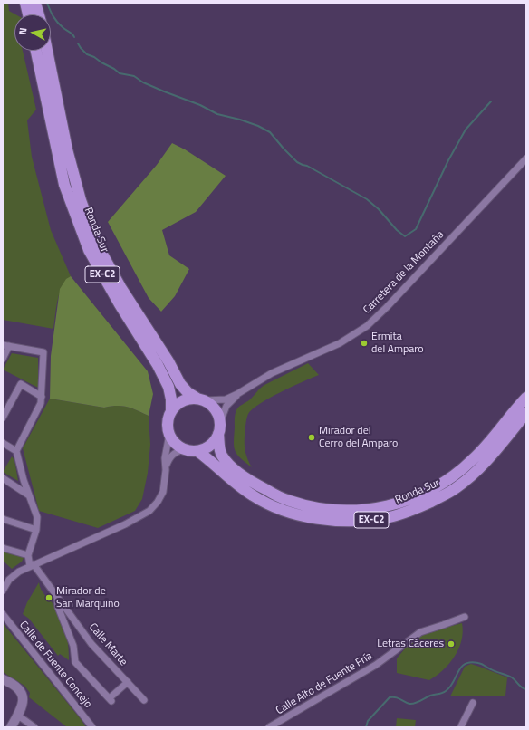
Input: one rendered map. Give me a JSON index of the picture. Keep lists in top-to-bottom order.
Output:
{
  "streets": {
    "highway": ["Ronda Sur", "EX-C2"],
    "street": [
      "Carretera de la Montaña",
      "Calle Marte",
      "Calle de Fuente Concejo",
      "Calle Alto de Fuente Fría"
    ]
  },
  "crossings": [
    ["Ronda Sur", "Carretera de la Montaña"],
    ["Ronda Sur", "EX-C2"],
    ["Carretera de la Montaña", "EX-C2"]
  ],
  "places": [
    "Ermita del Amparo",
    "Mirador del Cerro del Amparo",
    "Mirador de San Marquino",
    "Letras Cáceres"
  ],
  "north": "left"
}
